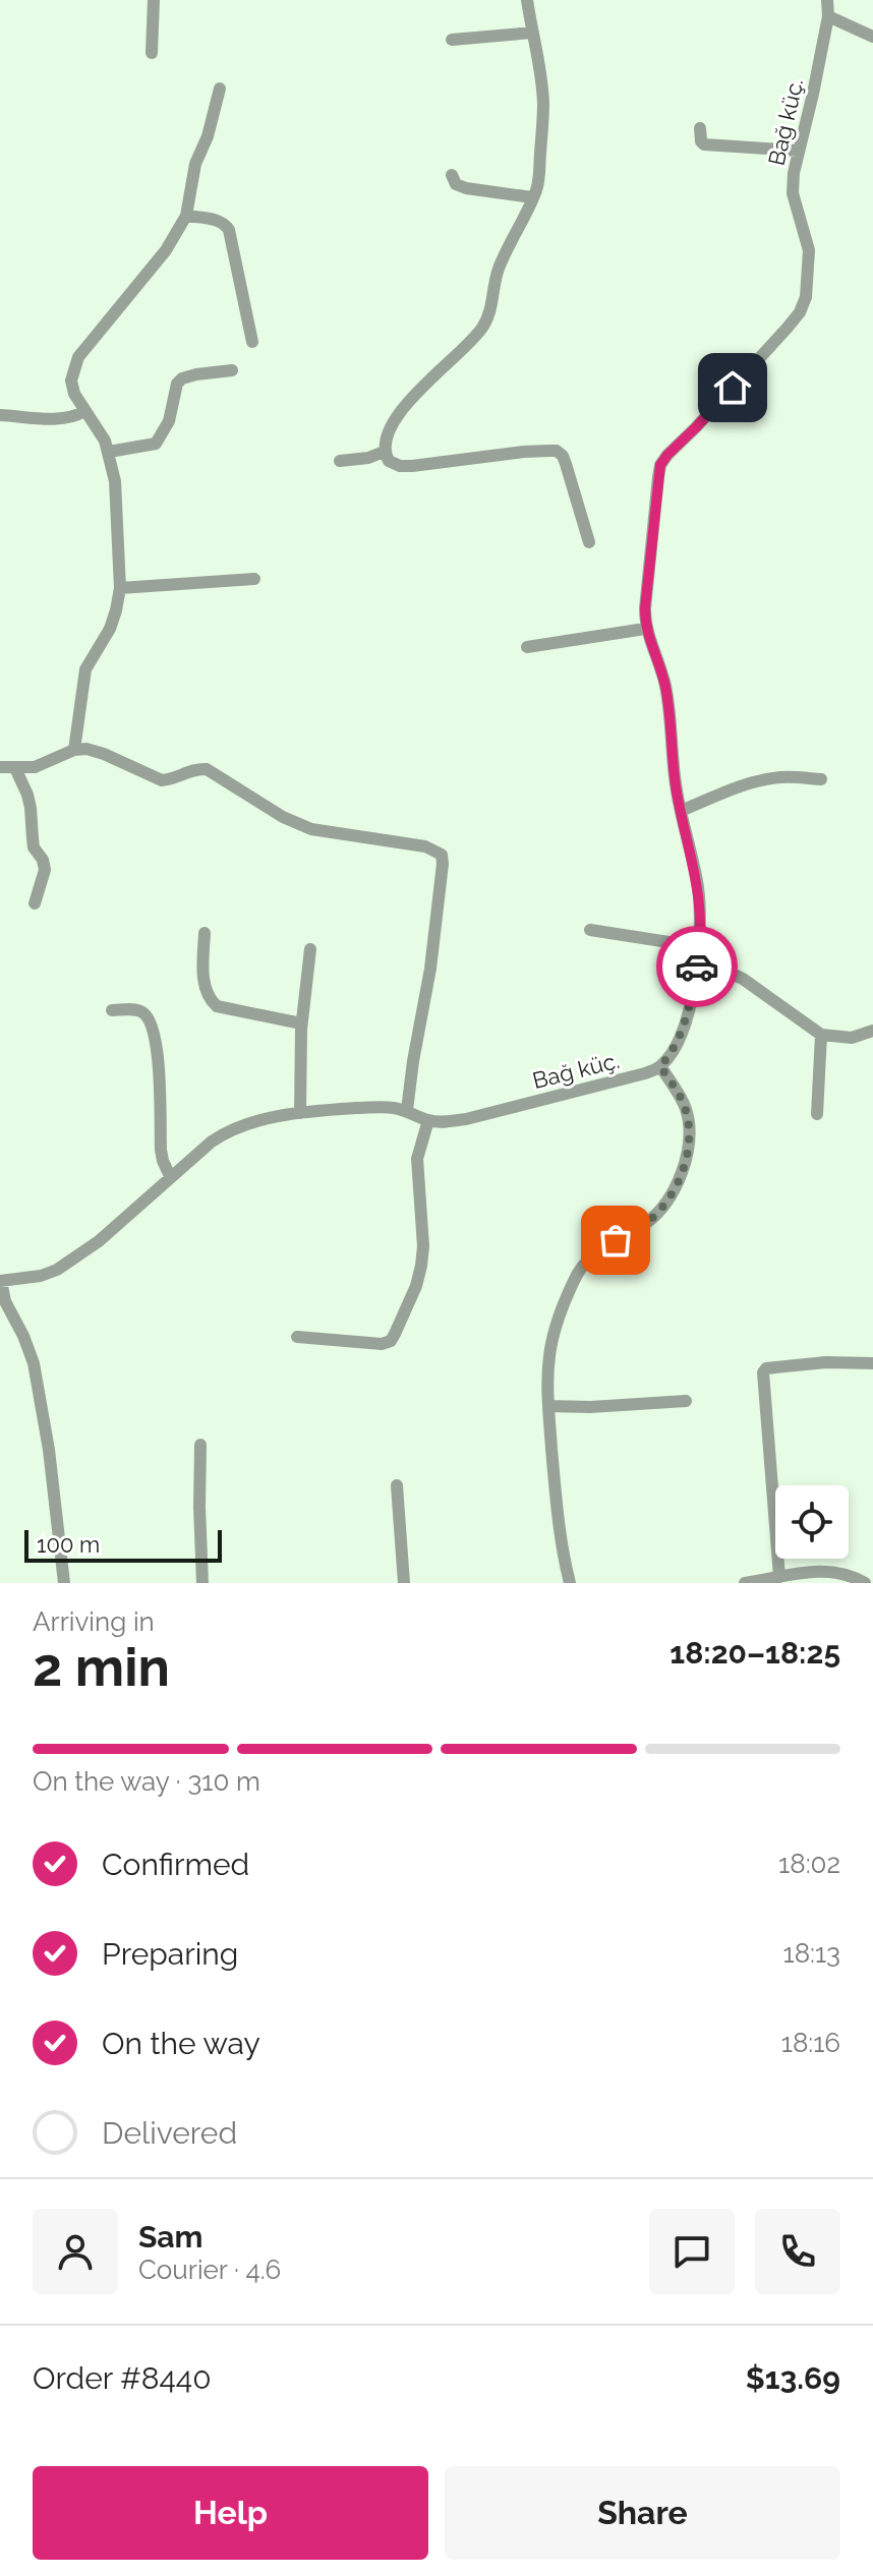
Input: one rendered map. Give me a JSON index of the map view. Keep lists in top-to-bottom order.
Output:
{
  "streets": {
    "street": ["Bağ küç."]
  },
  "scale_bar": "100 m",
  "page": {
    "scale": "100 m",
    "heading": ["2 min", "Arriving in", "18:20–18:25"],
    "panel": [
      "Sam",
      "Courier · 4.6",
      "Order #8440",
      "$13.69"
    ],
    "bar": "On the way · 310 m",
    "list": [
      ["Confirmed", "18:02"],
      ["Preparing", "18:13"],
      ["On the way", "18:16"],
      "Delivered"
    ],
    "buttons": ["Help", "Share"]
  }
}
